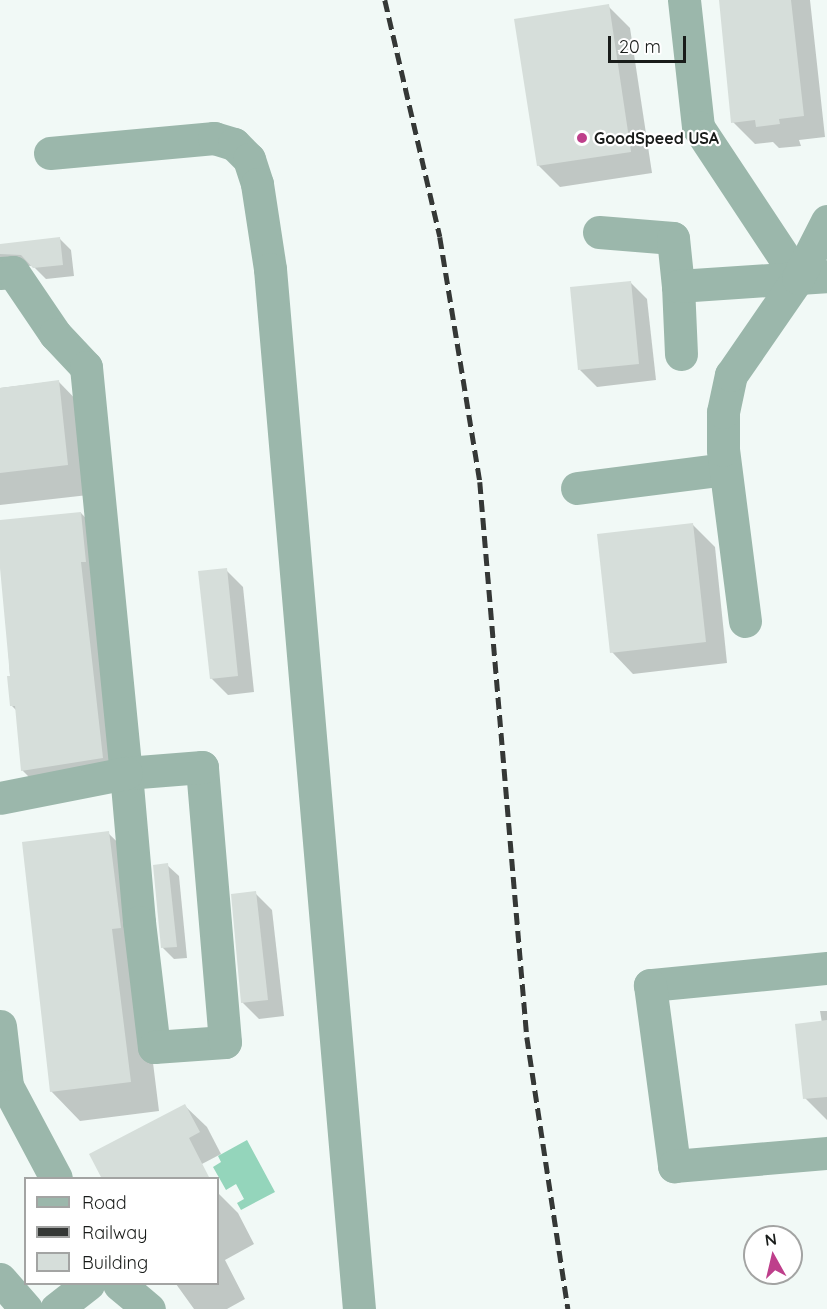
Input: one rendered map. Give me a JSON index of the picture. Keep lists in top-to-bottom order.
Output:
{
  "places": ["GoodSpeed USA"],
  "legend": ["Road", "Railway", "Building"],
  "scale_bar": "20 m",
  "north": "top"
}
